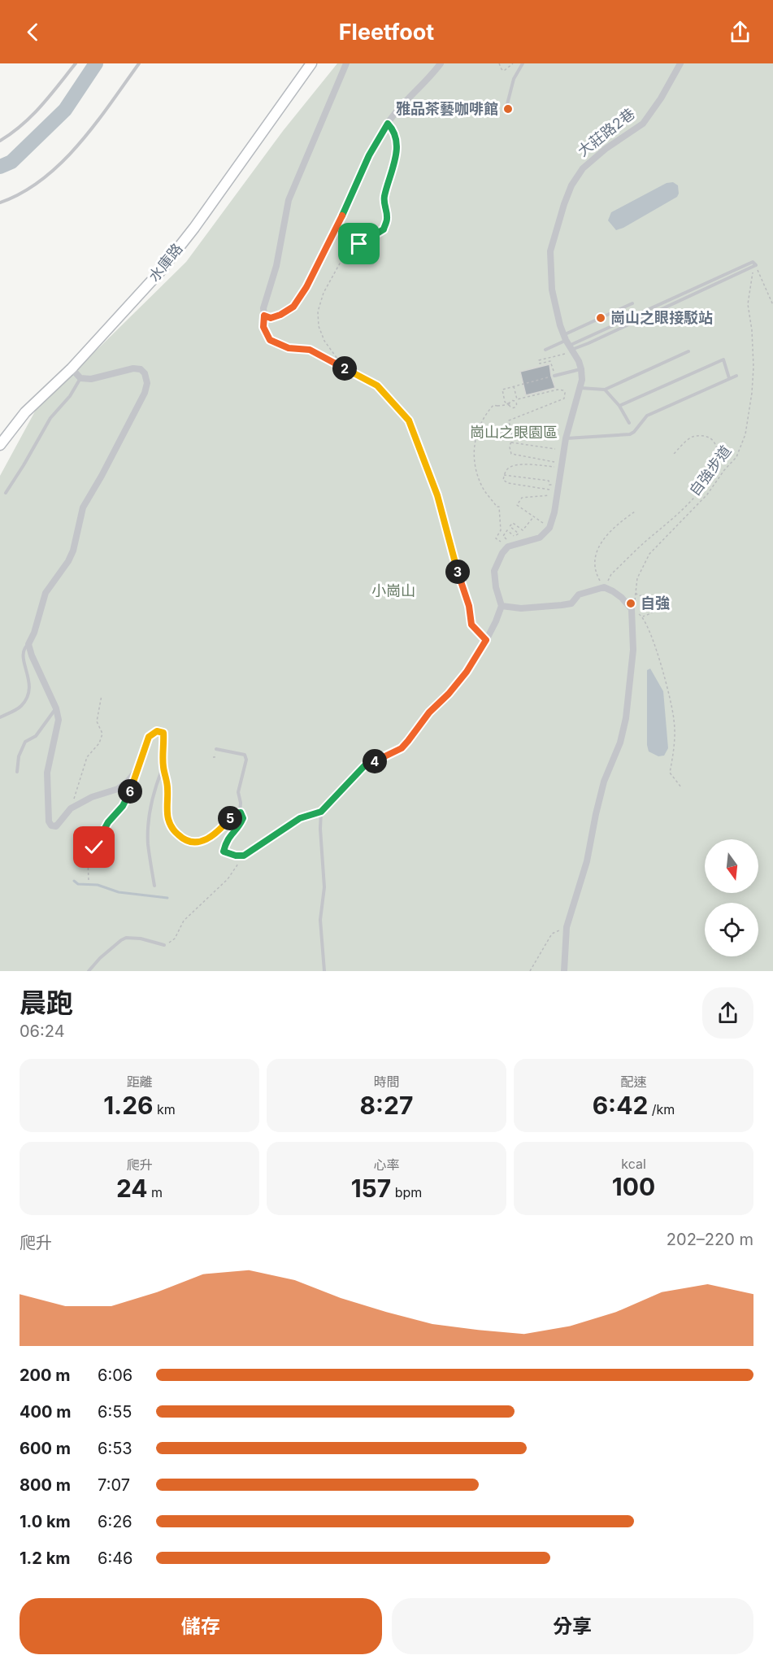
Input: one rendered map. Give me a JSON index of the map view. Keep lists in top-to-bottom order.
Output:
{
  "streets": {
    "street": ["大莊路2巷", "水庫路"],
    "path": ["自強步道"]
  },
  "parks": ["崗山之眼園區", "小崗山"],
  "places": ["雅品茶藝咖啡館", "崗山之眼接駁站", "自強"],
  "north": "bottom",
  "page": {
    "header": "Fleetfoot",
    "pins": [
      "2",
      "3",
      "4",
      "6",
      "5"
    ],
    "heading": ["晨跑", "06:24"],
    "stats": [
      ["距離", "1.26 km"],
      ["時間", "8:27"],
      ["配速", "6:42 /km"],
      ["爬升", "24 m"],
      ["心率", "157 bpm"],
      ["kcal", "100"]
    ],
    "chart": ["爬升", "202–220 m"],
    "list": [
      {
        "name": "200 m",
        "note": "6:06"
      },
      {
        "name": "400 m",
        "note": "6:55"
      },
      {
        "name": "600 m",
        "note": "6:53"
      },
      {
        "name": "800 m",
        "note": "7:07"
      },
      {
        "name": "1.0 km",
        "note": "6:26"
      },
      {
        "name": "1.2 km",
        "note": "6:46"
      }
    ],
    "buttons": ["儲存", "分享"]
  }
}
